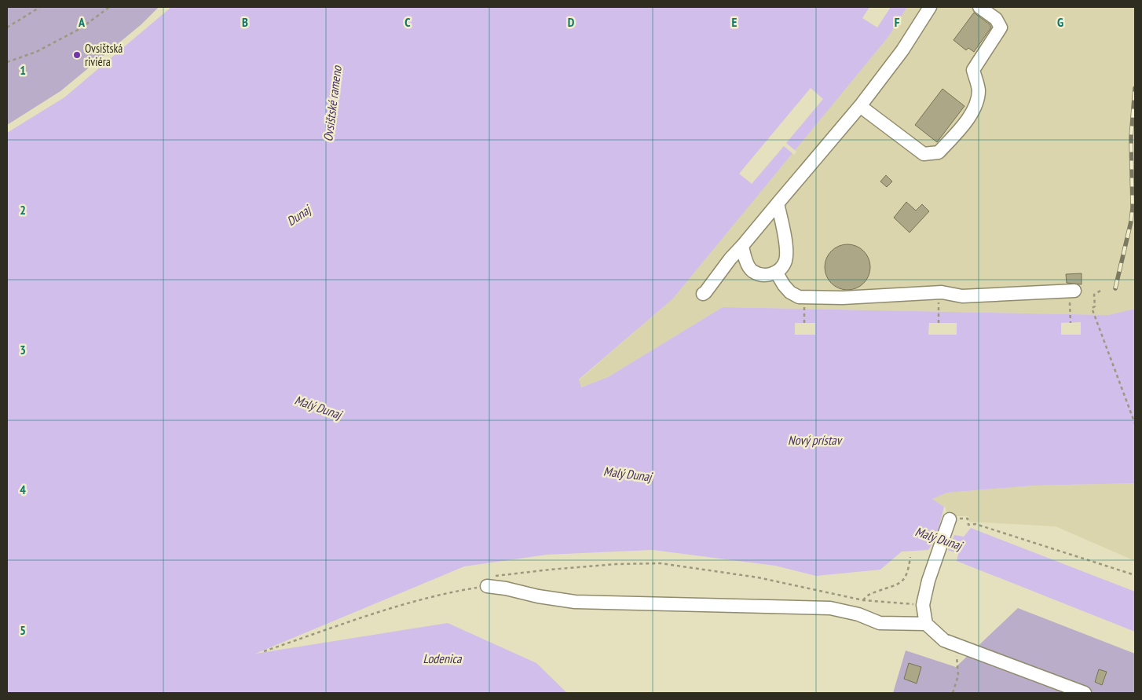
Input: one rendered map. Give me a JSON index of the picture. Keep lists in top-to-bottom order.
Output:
{
  "water": [
    "Ovsištské rameno",
    "Dunaj",
    "Malý Dunaj",
    "Nový prístav",
    "Lodenica"
  ],
  "places": ["Ovsištská riviéra"],
  "grid": {
    "columns": [
      "A",
      "B",
      "C",
      "D",
      "E",
      "F",
      "G"
    ],
    "rows": [
      "1",
      "2",
      "3",
      "4",
      "5"
    ]
  }
}
